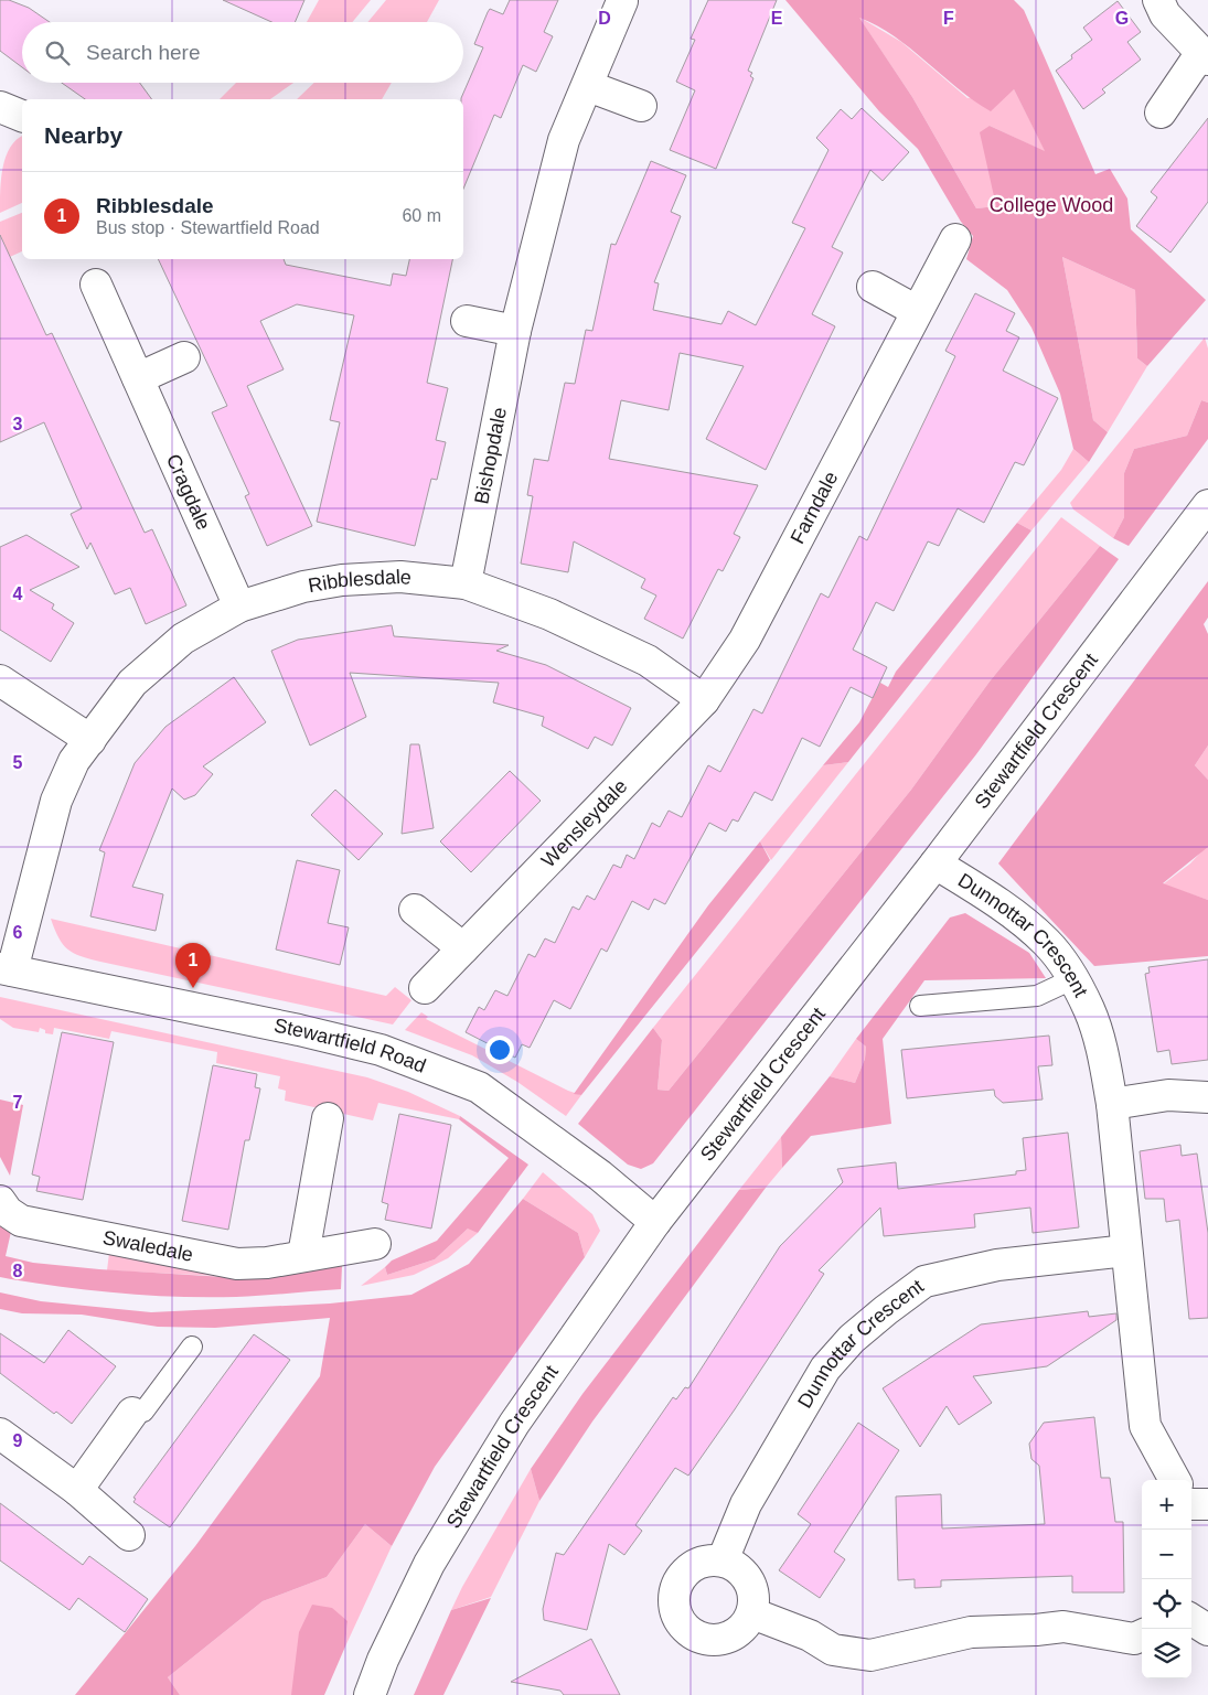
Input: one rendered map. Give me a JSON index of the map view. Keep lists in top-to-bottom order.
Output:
{
  "streets": {
    "street": [
      "Bishopdale",
      "Cragdale",
      "Farndale",
      "Ribblesdale",
      "Stewartfield Crescent",
      "Wensleydale",
      "Dunnottar Crescent",
      "Stewartfield Road",
      "Swaledale"
    ]
  },
  "crossings": [
    ["Bishopdale", "Ribblesdale"],
    ["Cragdale", "Ribblesdale"],
    ["Farndale", "Ribblesdale"],
    ["Farndale", "Wensleydale"],
    ["Ribblesdale", "Wensleydale"],
    ["Ribblesdale", "Stewartfield Road"],
    ["Stewartfield Crescent", "Dunnottar Crescent"],
    ["Stewartfield Crescent", "Stewartfield Road"]
  ],
  "parks": ["College Wood"],
  "page": {
    "search": "Search here",
    "heading": "Nearby",
    "list": [
      {
        "mark": "1",
        "name": "Ribblesdale",
        "note": "Bus stop · Stewartfield Road",
        "value": "60 m"
      }
    ],
    "pins": "1",
    "map_buttons": ["+", "−"]
  },
  "grid": {
    "columns": [
      "D",
      "E",
      "F",
      "G"
    ],
    "rows": [
      "3",
      "4",
      "5",
      "6",
      "7",
      "8",
      "9"
    ]
  }
}
